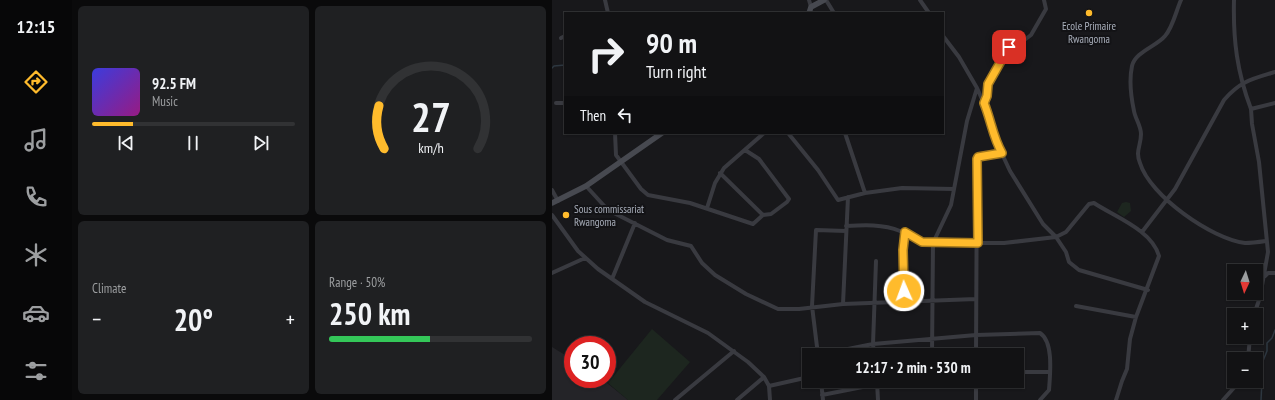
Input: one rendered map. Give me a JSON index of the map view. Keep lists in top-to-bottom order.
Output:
{
  "places": ["Ecole Primaire Rwangoma", "Sous commissariat Rwangoma"],
  "north": "bottom",
  "page": {
    "tabs": "12:15",
    "turn": ["90 m", "Turn right"],
    "song": ["92.5 FM", "Music"],
    "then": "Then",
    "tile": [
      "Climate",
      ["Range · 50%", "250 km"]
    ],
    "map_buttons": ["+", "−"],
    "heat": ["−", "20°", "+"],
    "limit": "30",
    "trip": "12:17 · 2 min · 530 m",
    "gauge": ["27", "km/h"]
  }
}
